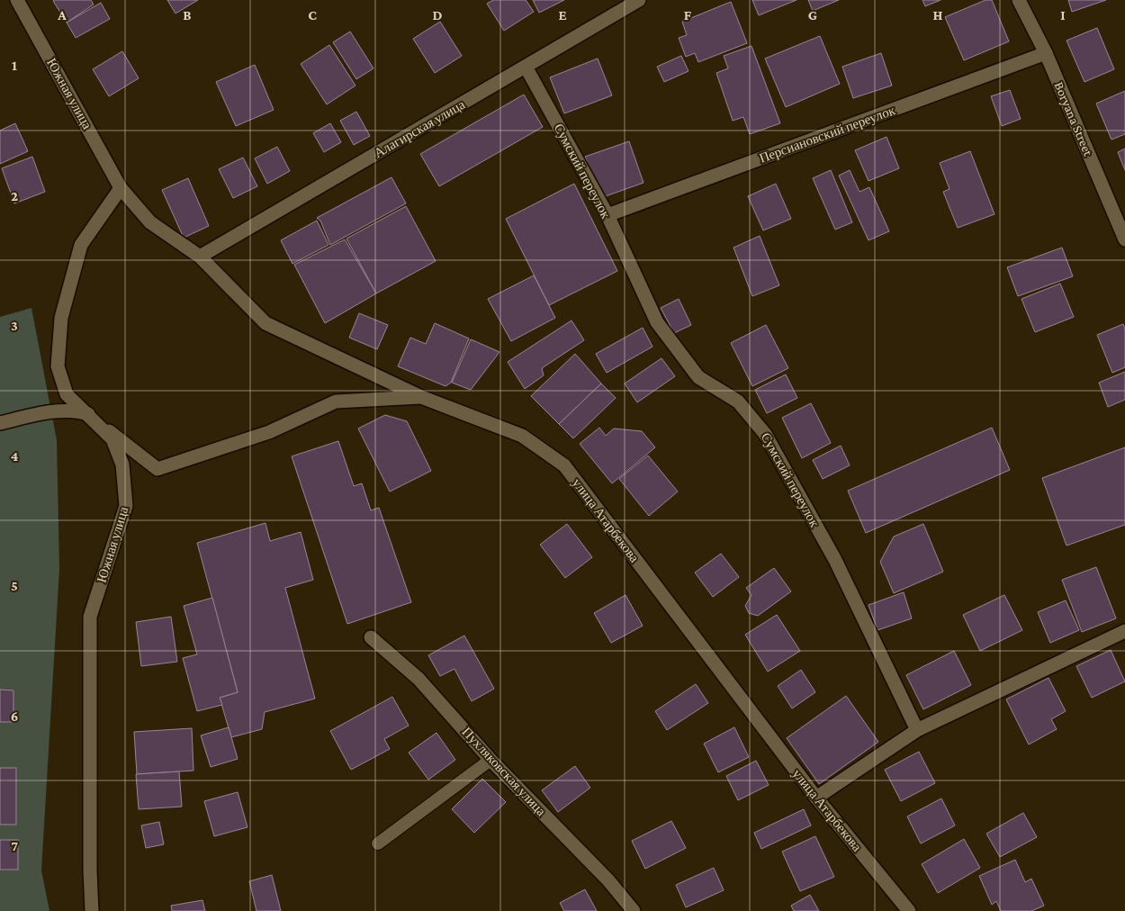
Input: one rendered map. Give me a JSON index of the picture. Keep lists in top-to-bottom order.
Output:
{
  "streets": {
    "street": [
      "Южная улица",
      "Boryana Street",
      "Алагирская улица",
      "Персиановский переулок",
      "Сумский переулок",
      "улица Атарбекова",
      "Пухляковская улица"
    ]
  },
  "crossings": [
    ["Южная улица", "Алагирская улица"],
    ["Южная улица", "улица Атарбекова"],
    ["Boryana Street", "Персиановский переулок"],
    ["Алагирская улица", "Сумский переулок"],
    ["Алагирская улица", "улица Атарбекова"],
    ["Персиановский переулок", "Сумский переулок"]
  ],
  "grid": {
    "columns": [
      "A",
      "B",
      "C",
      "D",
      "E",
      "F",
      "G",
      "H",
      "I"
    ],
    "rows": [
      "1",
      "2",
      "3",
      "4",
      "5",
      "6",
      "7"
    ]
  }
}
